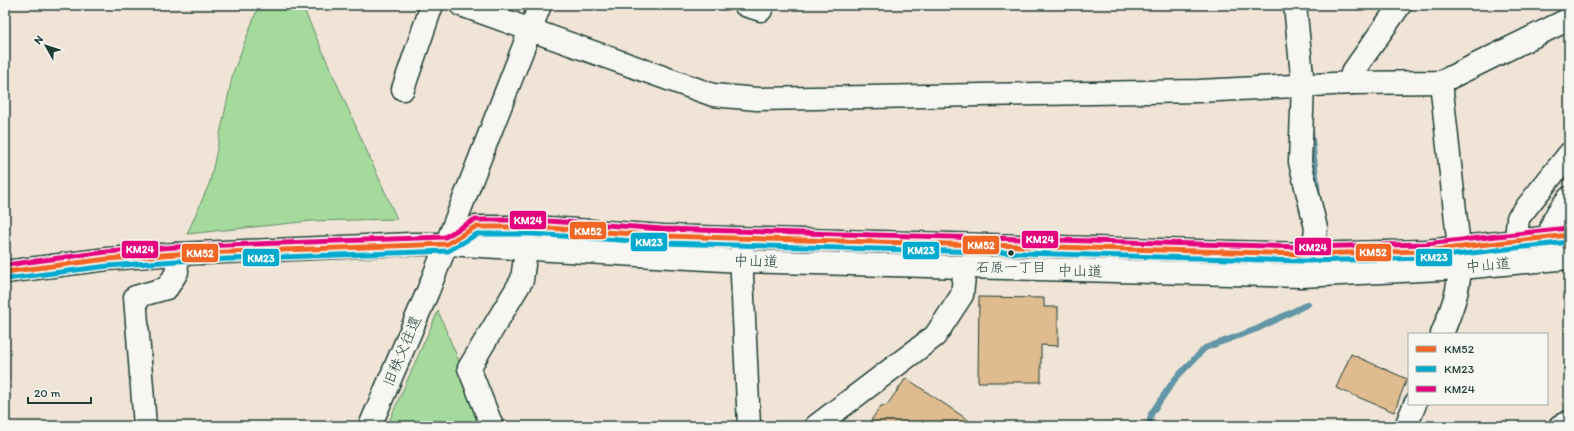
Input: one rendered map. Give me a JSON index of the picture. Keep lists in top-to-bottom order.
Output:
{
  "streets": {
    "main road": ["中山道", "旧秩父往還"]
  },
  "crossings": [
    ["中山道", "旧秩父往還"]
  ],
  "places": ["石原一丁目"],
  "lines": ["transit line KM24", "transit line KM52", "transit line KM23"],
  "legend": ["KM52", "KM23", "KM24"],
  "scale_bar": "20 m",
  "north": "top left"
}
